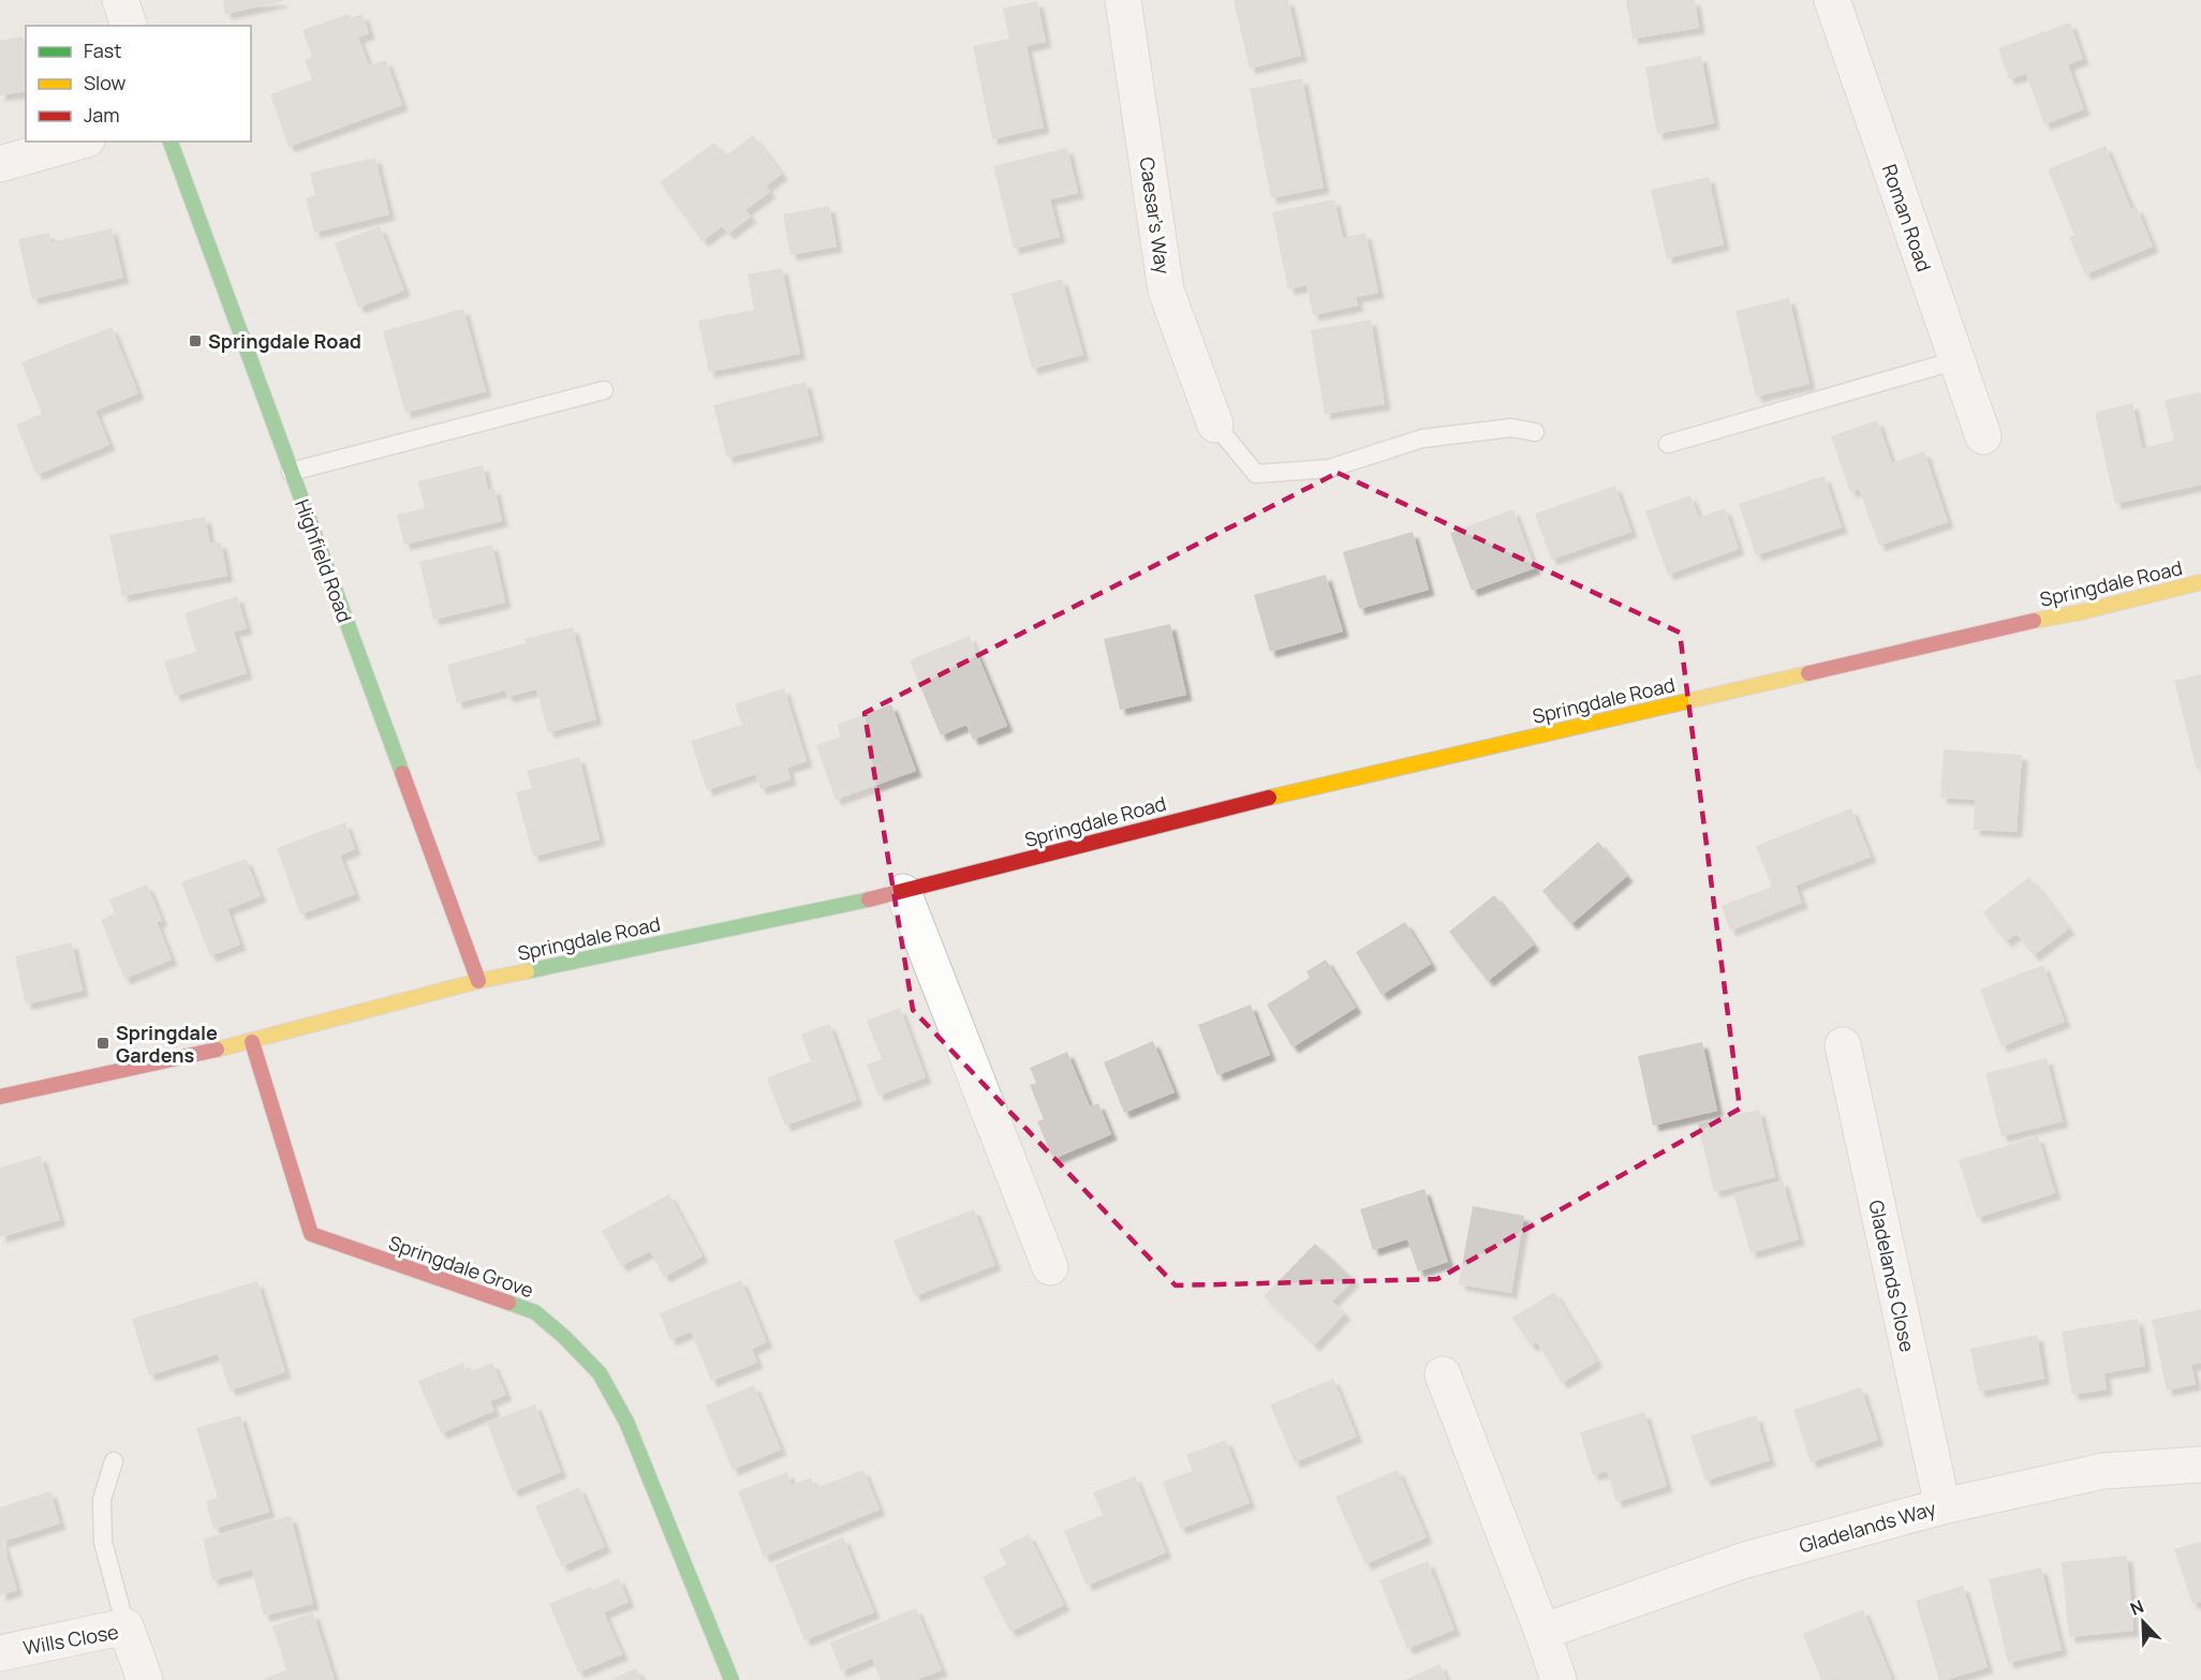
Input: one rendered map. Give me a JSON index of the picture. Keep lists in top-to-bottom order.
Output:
{
  "streets": {
    "street": [
      "Caesar's Way",
      "Roman Road",
      "Highfield Road",
      "Springdale Road",
      "Springdale Grove",
      "Gladelands Close",
      "Gladelands Way",
      "Wills Close"
    ]
  },
  "crossings": [
    ["Highfield Road", "Springdale Road"],
    ["Springdale Road", "Springdale Grove"],
    ["Gladelands Close", "Gladelands Way"]
  ],
  "places": {
    "transit": ["Springdale Road", "Springdale Gardens"]
  },
  "legend": ["Fast", "Slow", "Jam"],
  "north": "top left"
}
